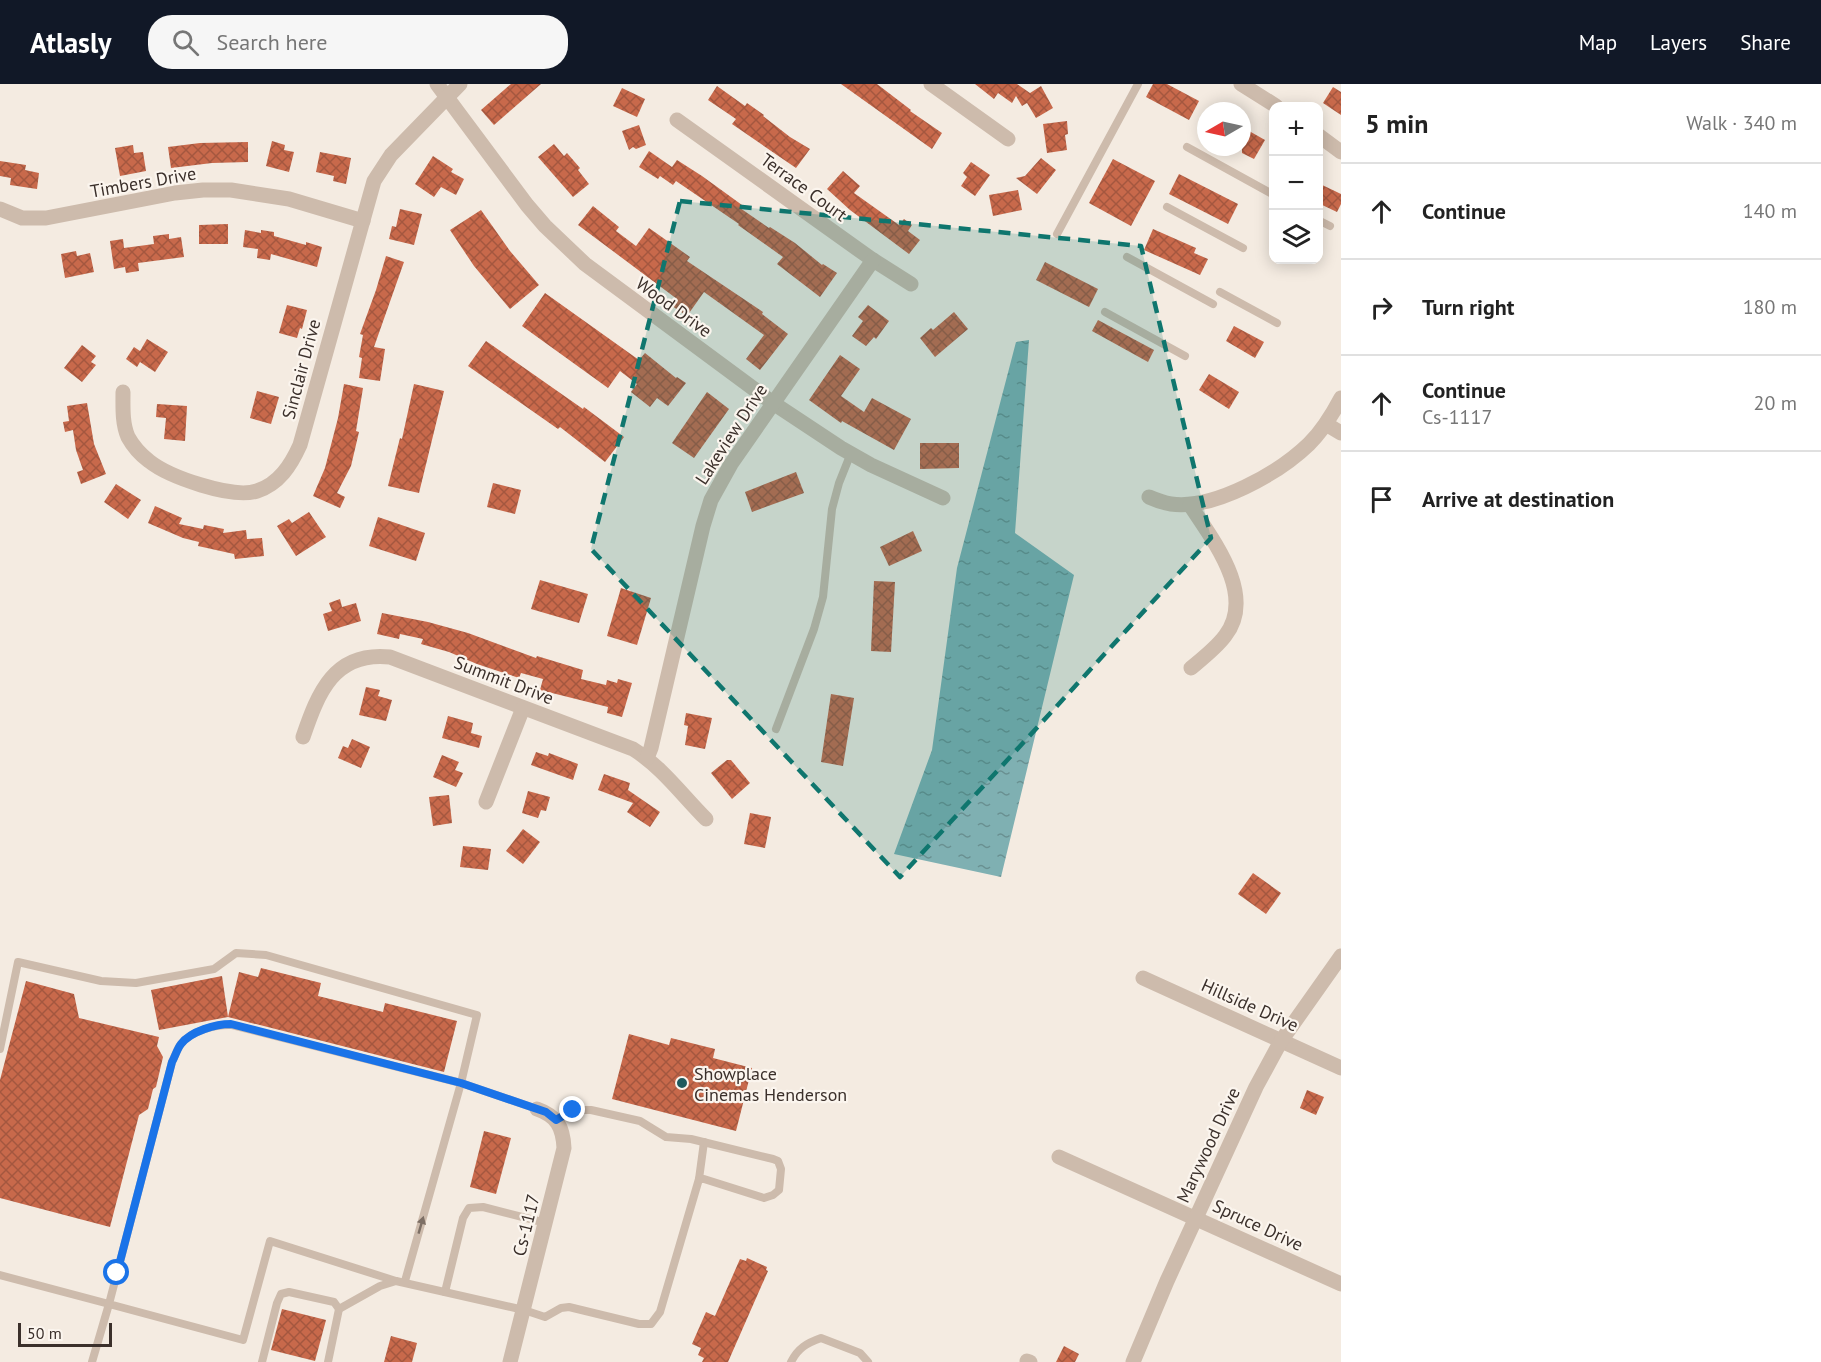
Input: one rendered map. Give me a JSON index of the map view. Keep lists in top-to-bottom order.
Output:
{
  "streets": {
    "street": [
      "Timbers Drive",
      "Terrace Court",
      "Wood Drive",
      "Sinclair Drive",
      "Lakeview Drive",
      "Summit Drive",
      "Hillside Drive",
      "Marywood Drive",
      "Cs-1117",
      "Spruce Drive"
    ]
  },
  "crossings": [
    ["Timbers Drive", "Sinclair Drive"],
    ["Terrace Court", "Lakeview Drive"],
    ["Wood Drive", "Sinclair Drive"],
    ["Wood Drive", "Lakeview Drive"],
    ["Lakeview Drive", "Summit Drive"],
    ["Hillside Drive", "Marywood Drive"],
    ["Marywood Drive", "Spruce Drive"]
  ],
  "places": ["Showplace Cinemas Henderson"],
  "scale_bar": "50 m",
  "north": "left",
  "page": {
    "header": "Atlasly",
    "search": "Search here",
    "nav": ["Map", "Layers", "Share"],
    "heading": ["5 min", "Walk · 340 m"],
    "map_buttons": ["+", "−"],
    "list": [
      ["Continue", "140 m"],
      ["Turn right", "180 m"],
      ["Continue", "Cs-1117", "20 m"],
      "Arrive at destination"
    ],
    "scale": "50 m"
  }
}
